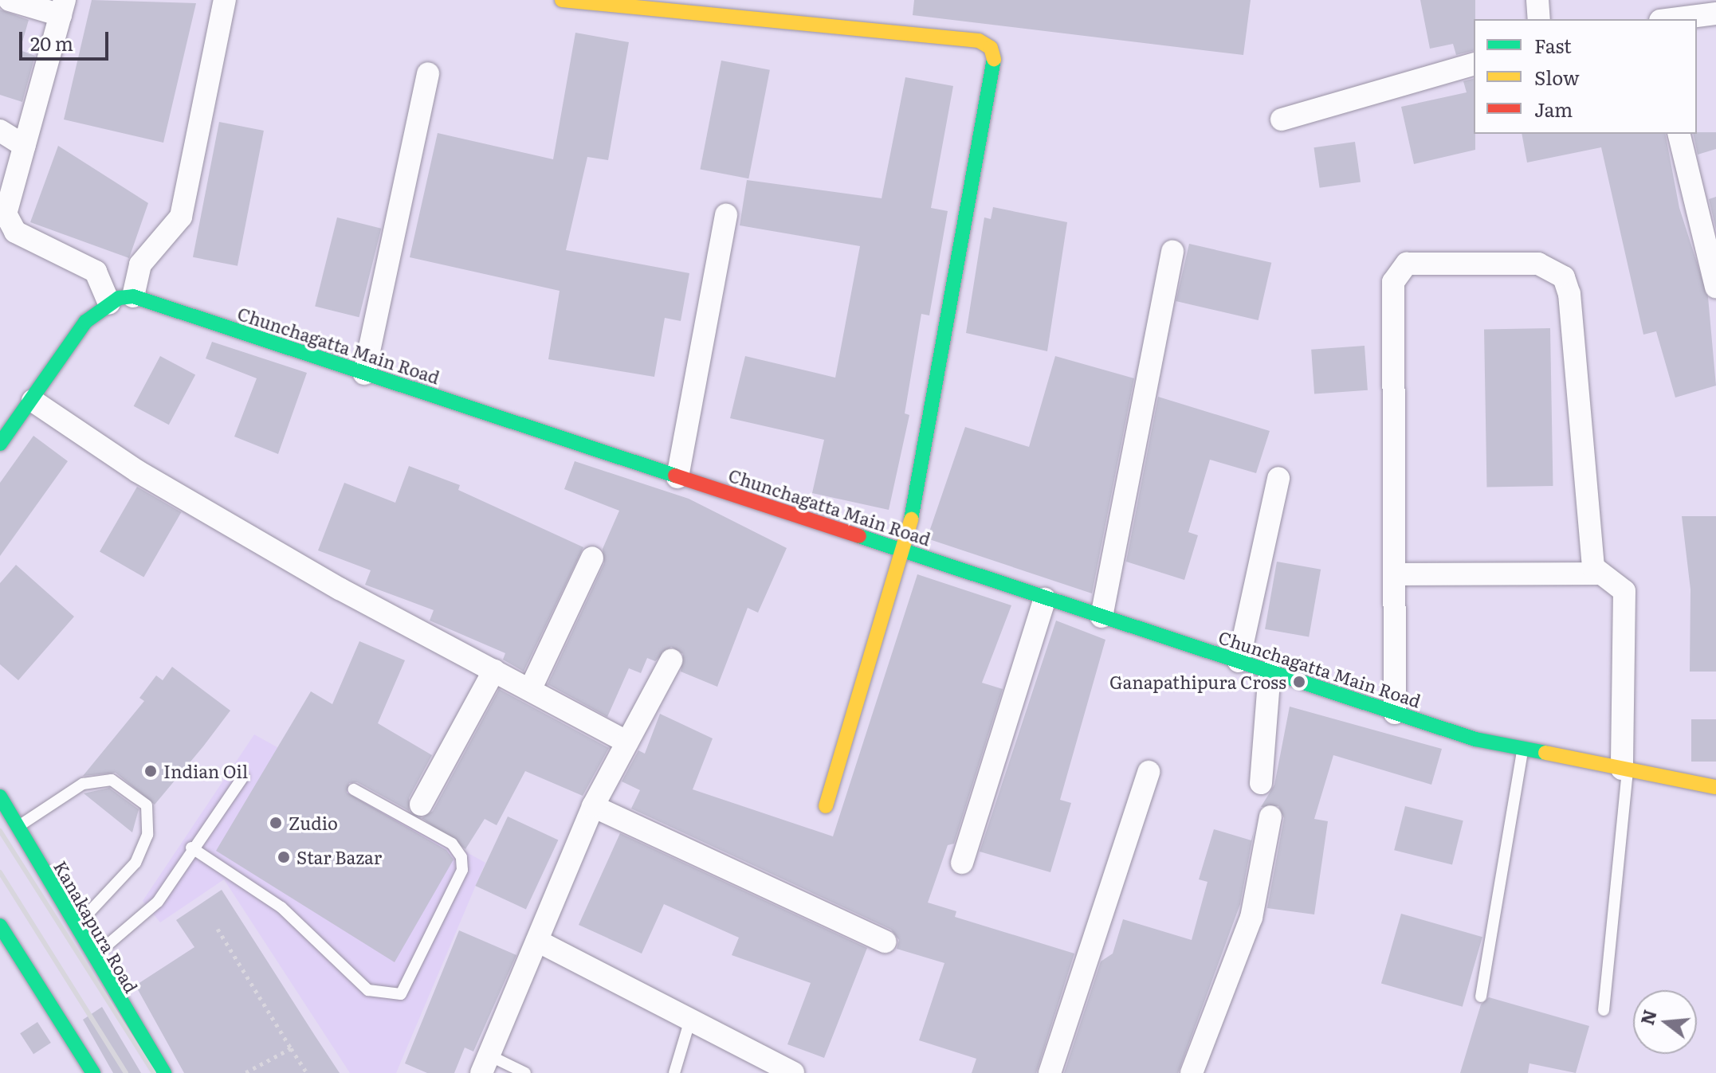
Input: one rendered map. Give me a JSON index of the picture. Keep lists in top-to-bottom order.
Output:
{
  "streets": {
    "main road": ["Chunchagatta Main Road", "Kanakapura Road"]
  },
  "places": [
    "Ganapathipura Cross",
    "Indian Oil",
    "Zudio",
    "Star Bazar"
  ],
  "legend": ["Fast", "Slow", "Jam"],
  "scale_bar": "20 m",
  "north": "left"
}
